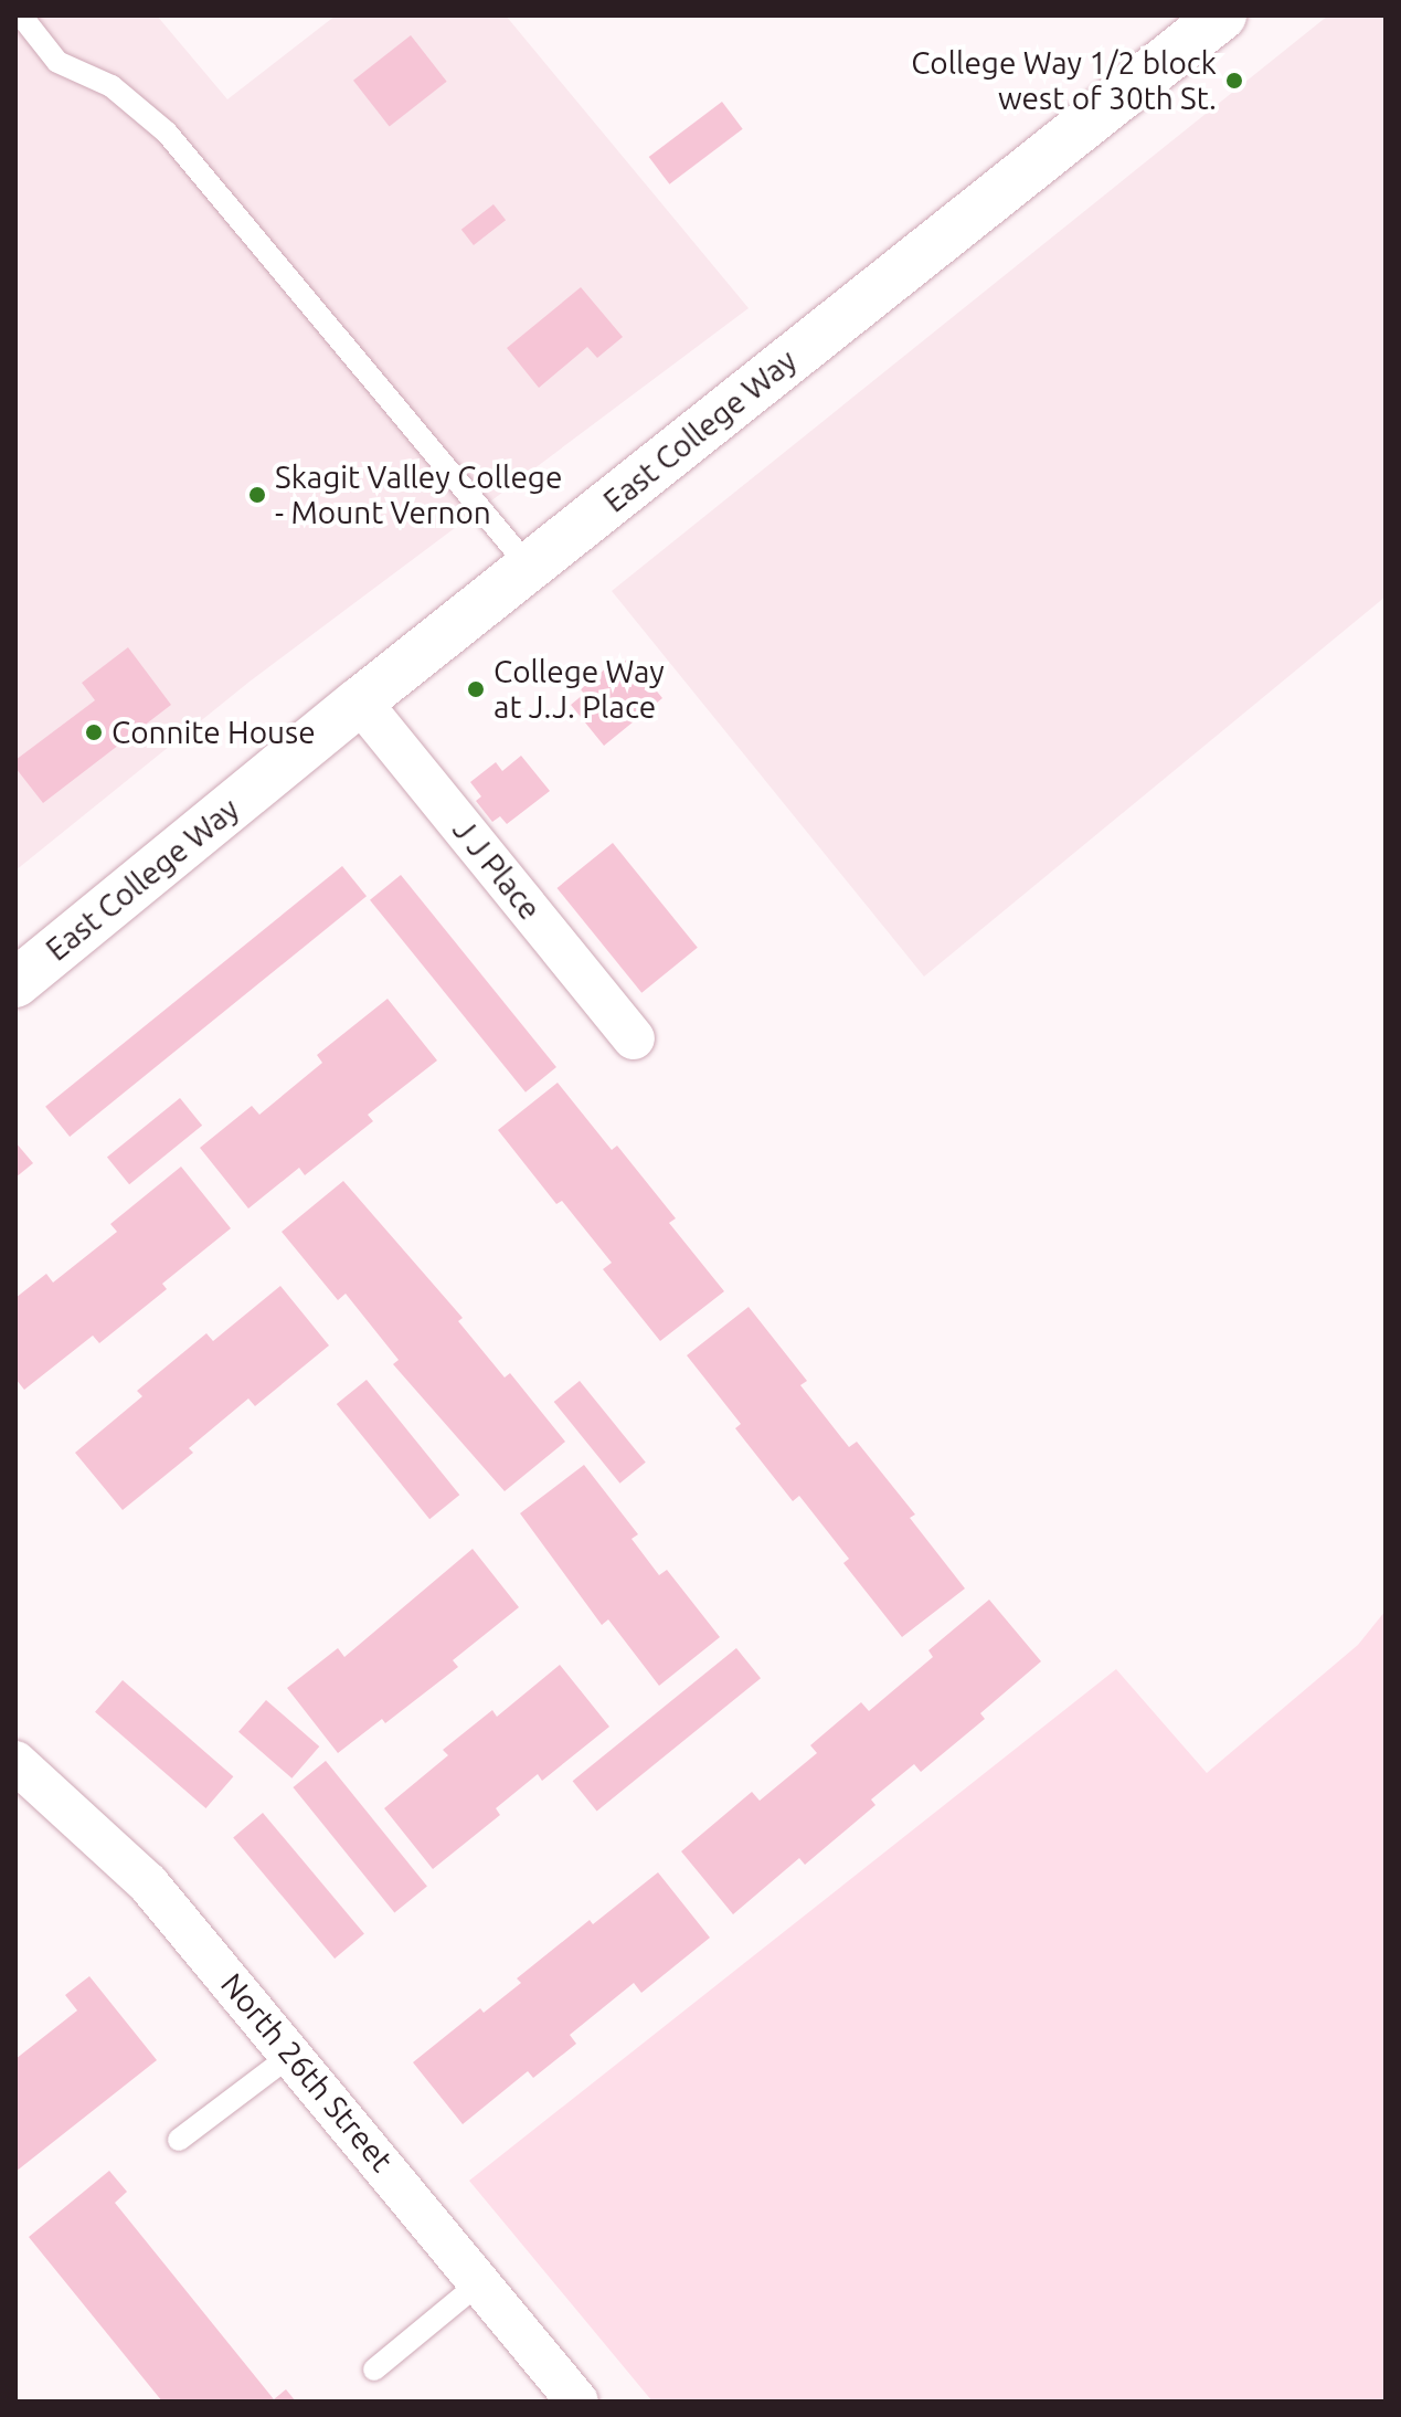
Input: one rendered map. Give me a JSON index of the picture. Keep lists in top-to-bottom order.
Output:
{
  "streets": {
    "main road": ["East College Way"],
    "street": ["J J Place", "North 26th Street"]
  },
  "crossings": [
    ["East College Way", "J J Place"]
  ],
  "places": [
    "College Way 1/2 block west of 30th St.",
    "Skagit Valley College - Mount Vernon",
    "College Way at J.J. Place",
    "Connite House"
  ]
}
